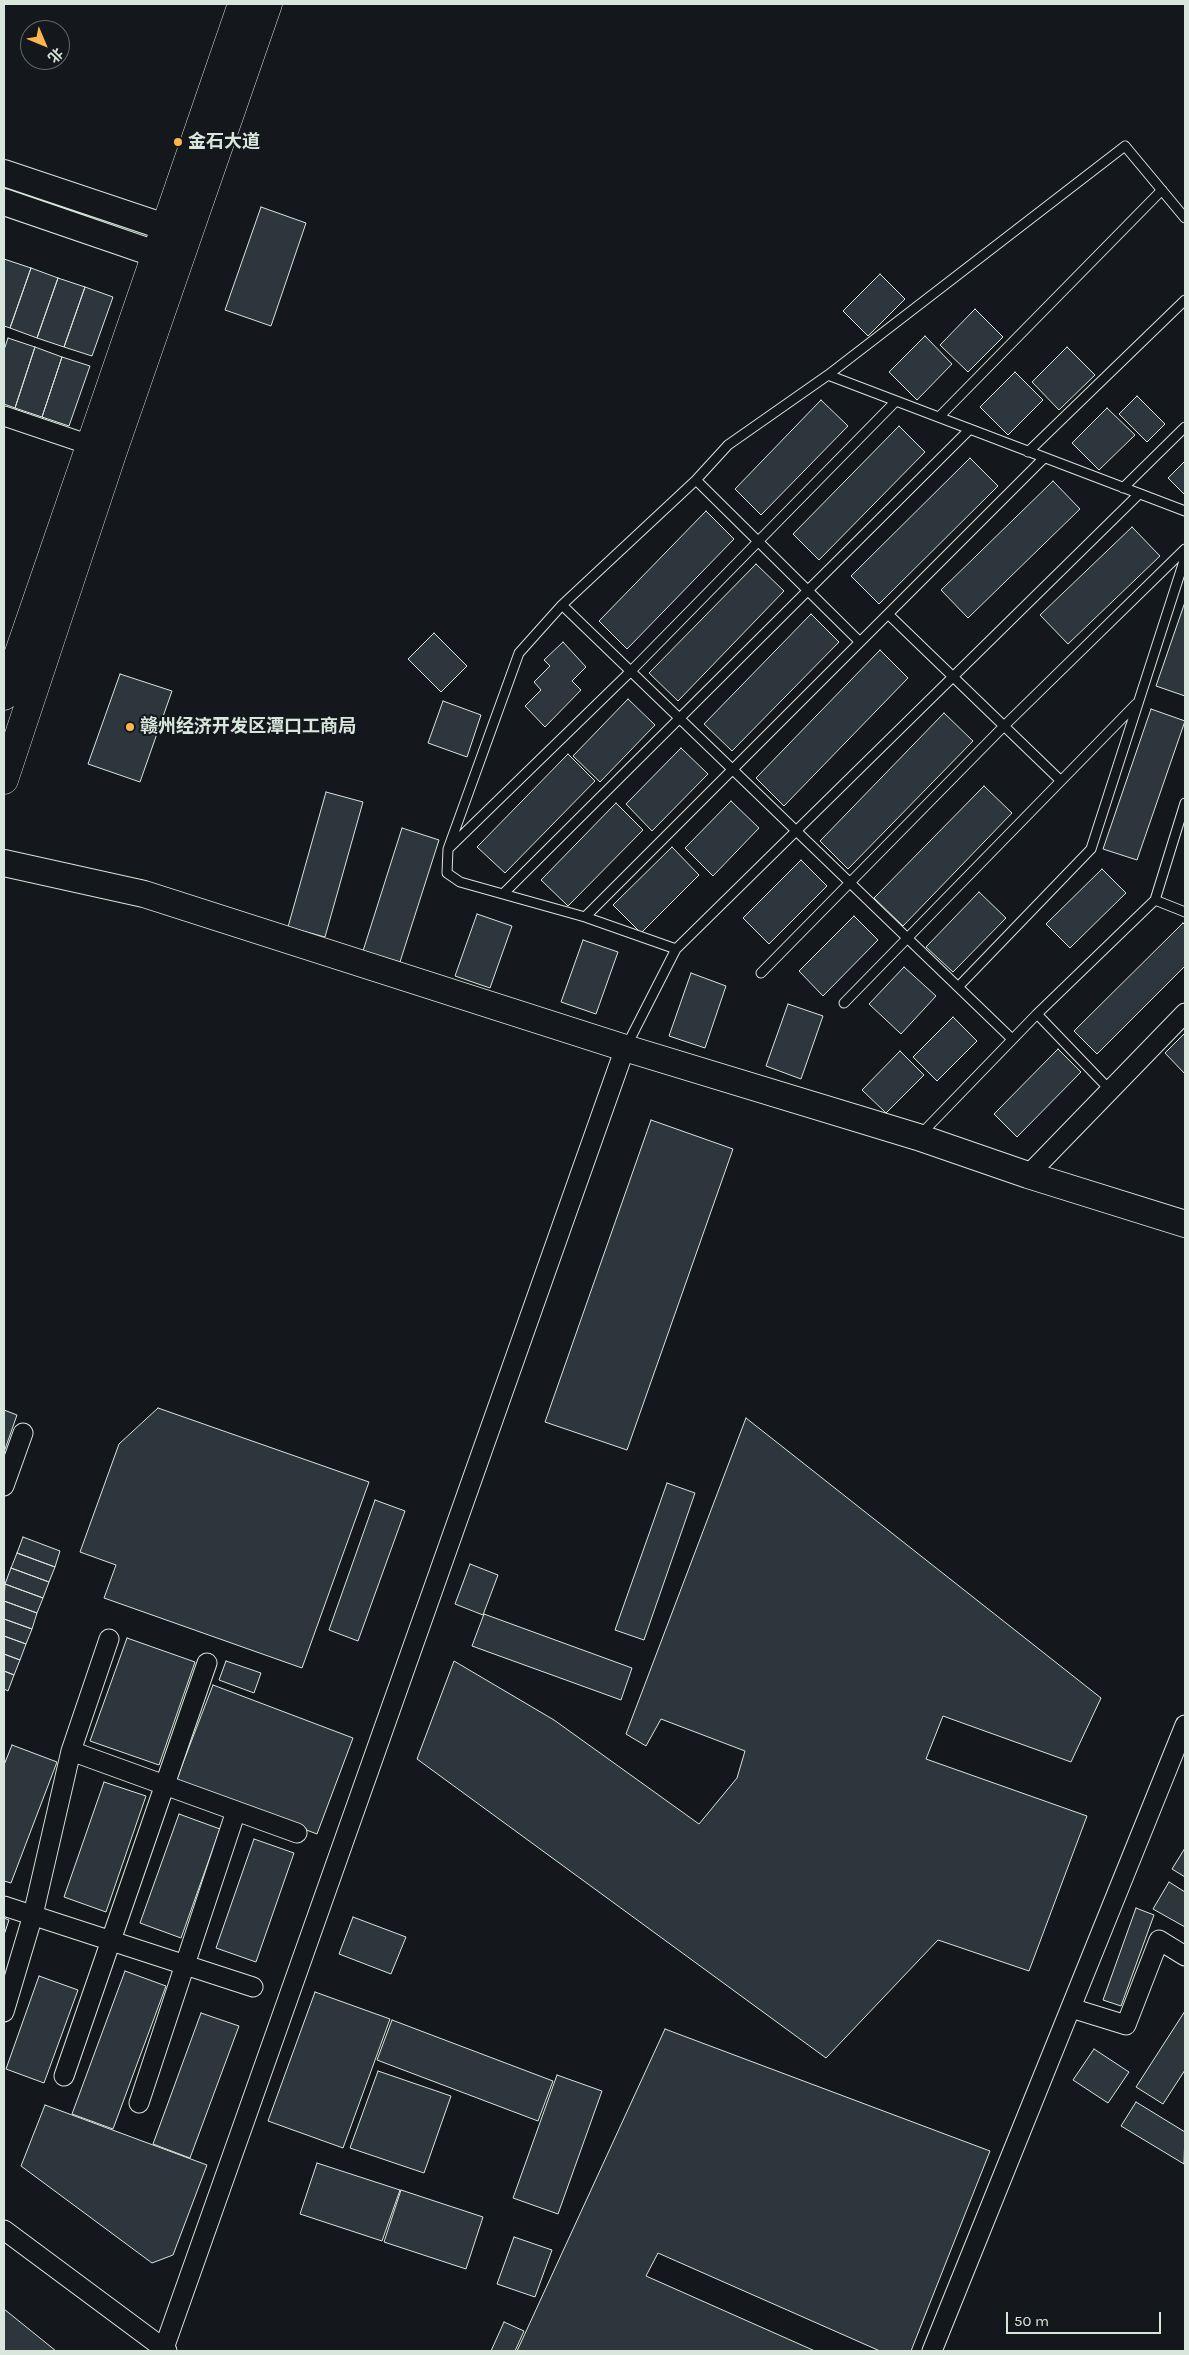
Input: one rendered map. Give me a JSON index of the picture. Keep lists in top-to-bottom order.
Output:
{
  "places": ["金石大道", "赣州经济开发区潭口工商局"],
  "scale_bar": "50 m",
  "north": "bottom right"
}
